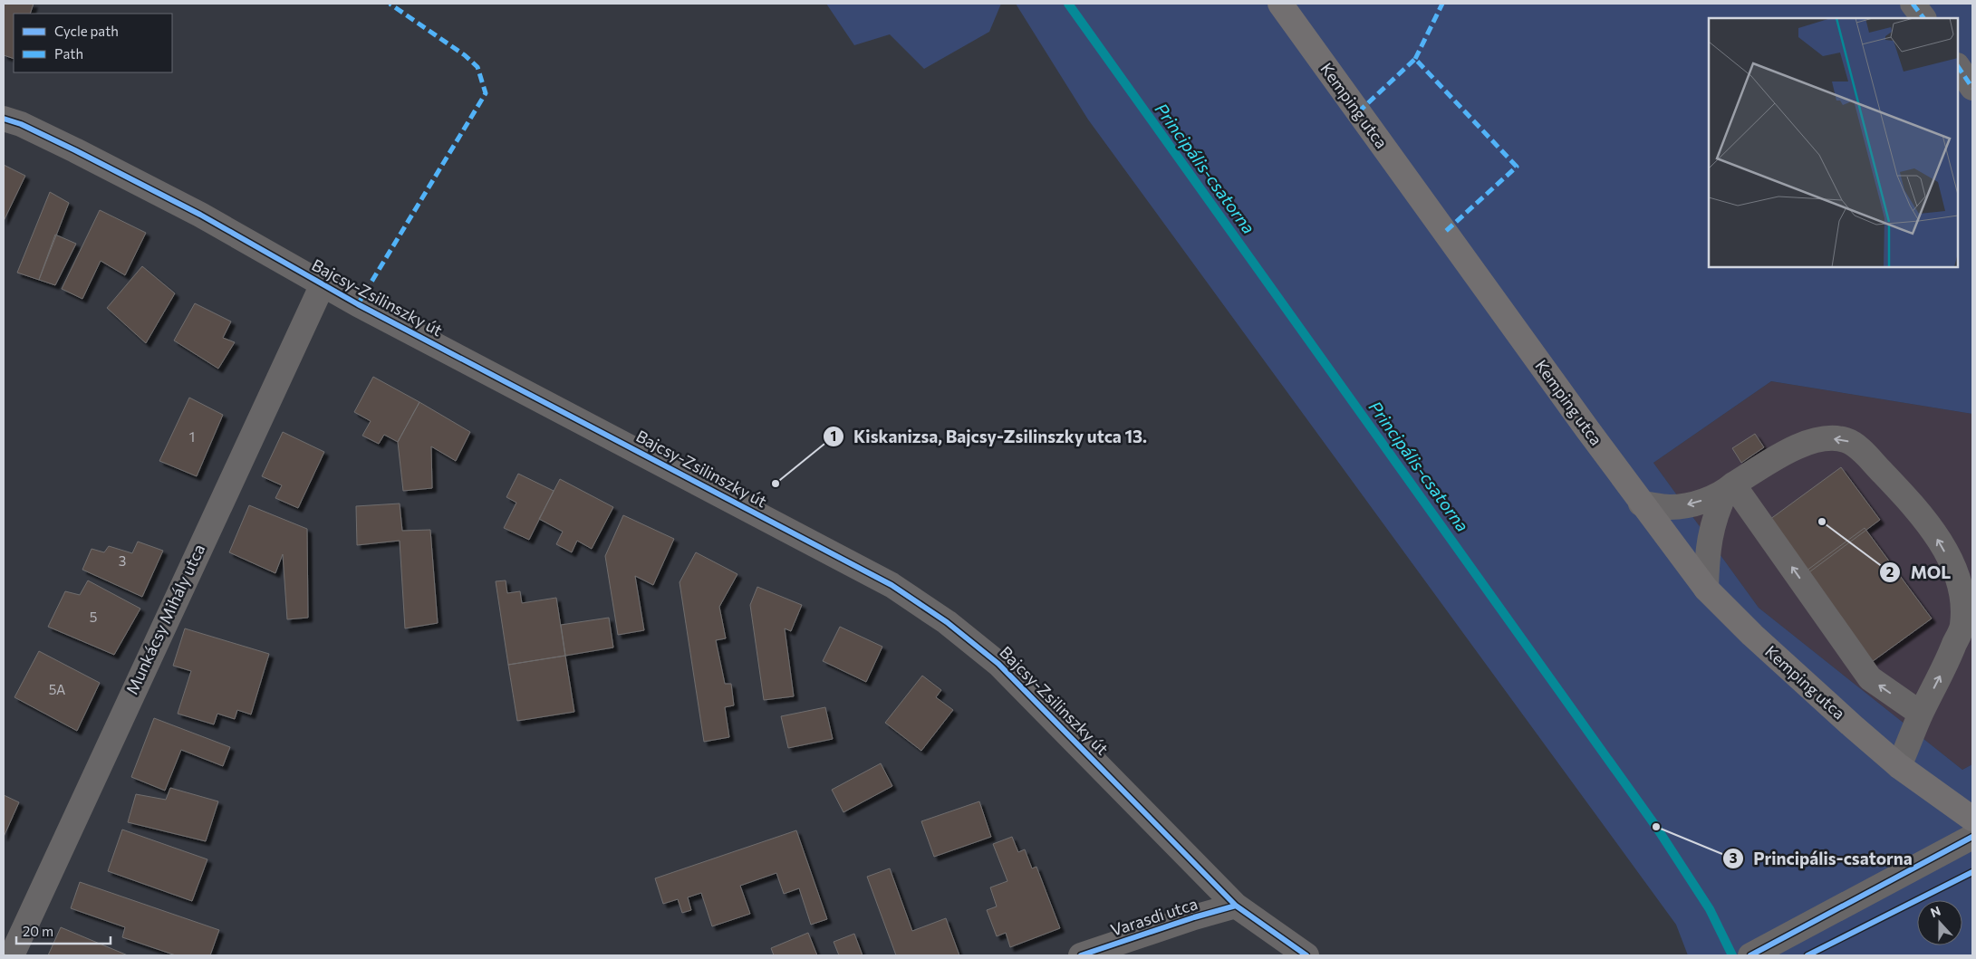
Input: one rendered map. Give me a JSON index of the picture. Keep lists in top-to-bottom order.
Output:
{
  "streets": {
    "main road": ["Kemping utca"],
    "street": ["Bajcsy-Zsilinszky út", "Munkácsy Mihály utca", "Varasdi utca"]
  },
  "crossings": [
    ["Bajcsy-Zsilinszky út", "Munkácsy Mihály utca"],
    ["Bajcsy-Zsilinszky út", "Varasdi utca"]
  ],
  "water": ["Principális-csatorna"],
  "places": ["Kiskanizsa, Bajcsy-Zsilinszky utca 13.", "MOL", "Principális-csatorna"],
  "house_numbers": [
    "1",
    "3",
    "5",
    "5A"
  ],
  "legend": ["Cycle path", "Path"],
  "scale_bar": "20 m",
  "north": "top"
}
